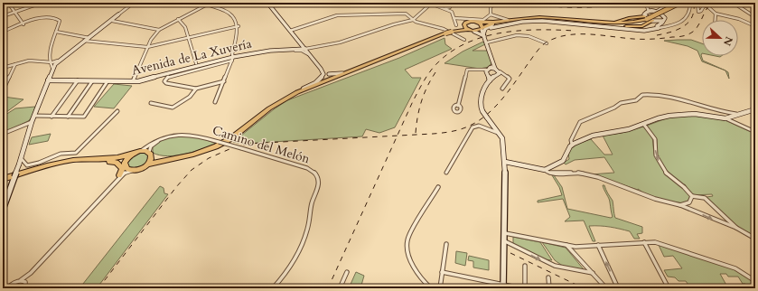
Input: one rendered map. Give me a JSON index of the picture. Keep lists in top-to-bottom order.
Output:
{
  "streets": {
    "street": ["Avenida de La Xuvería", "Camino del Melón"]
  },
  "north": "right"
}
